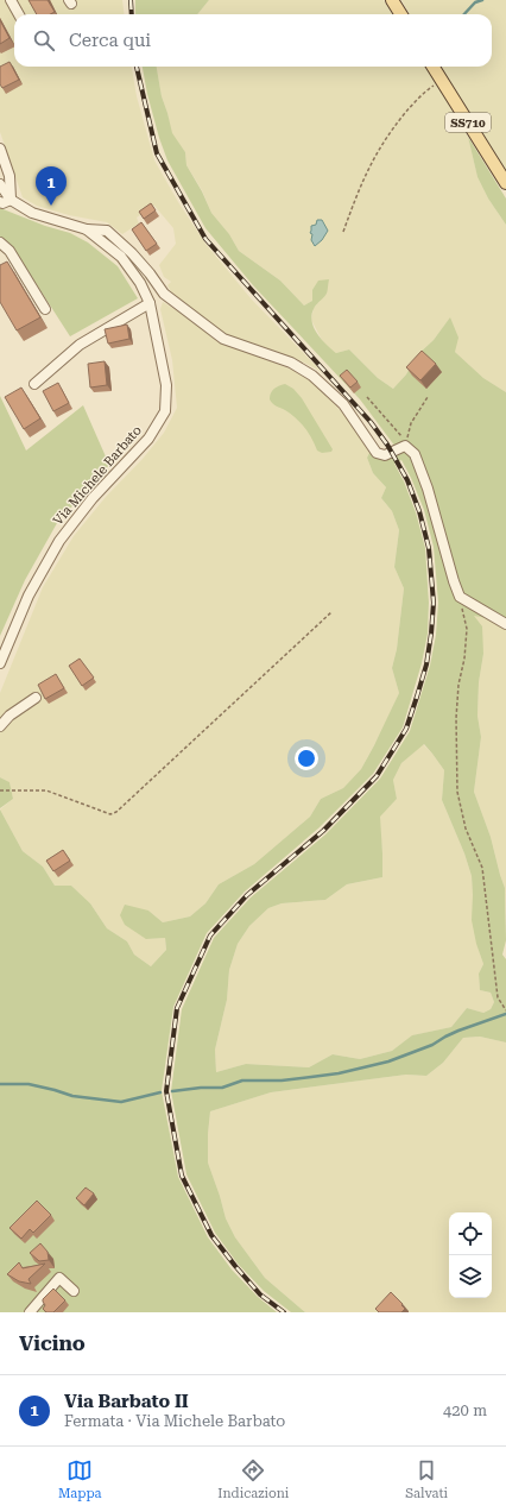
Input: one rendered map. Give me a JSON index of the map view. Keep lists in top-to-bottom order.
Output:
{
  "streets": {
    "main road": ["SS710"],
    "street": ["Via Michele Barbato"]
  },
  "page": {
    "search": "Cerca qui",
    "pins": "1",
    "heading": "Vicino",
    "list": [
      {
        "mark": "1",
        "name": "Via Barbato II",
        "note": "Fermata · Via Michele Barbato",
        "value": "420 m"
      }
    ],
    "nav": ["Mappa", "Indicazioni", "Salvati"]
  }
}
